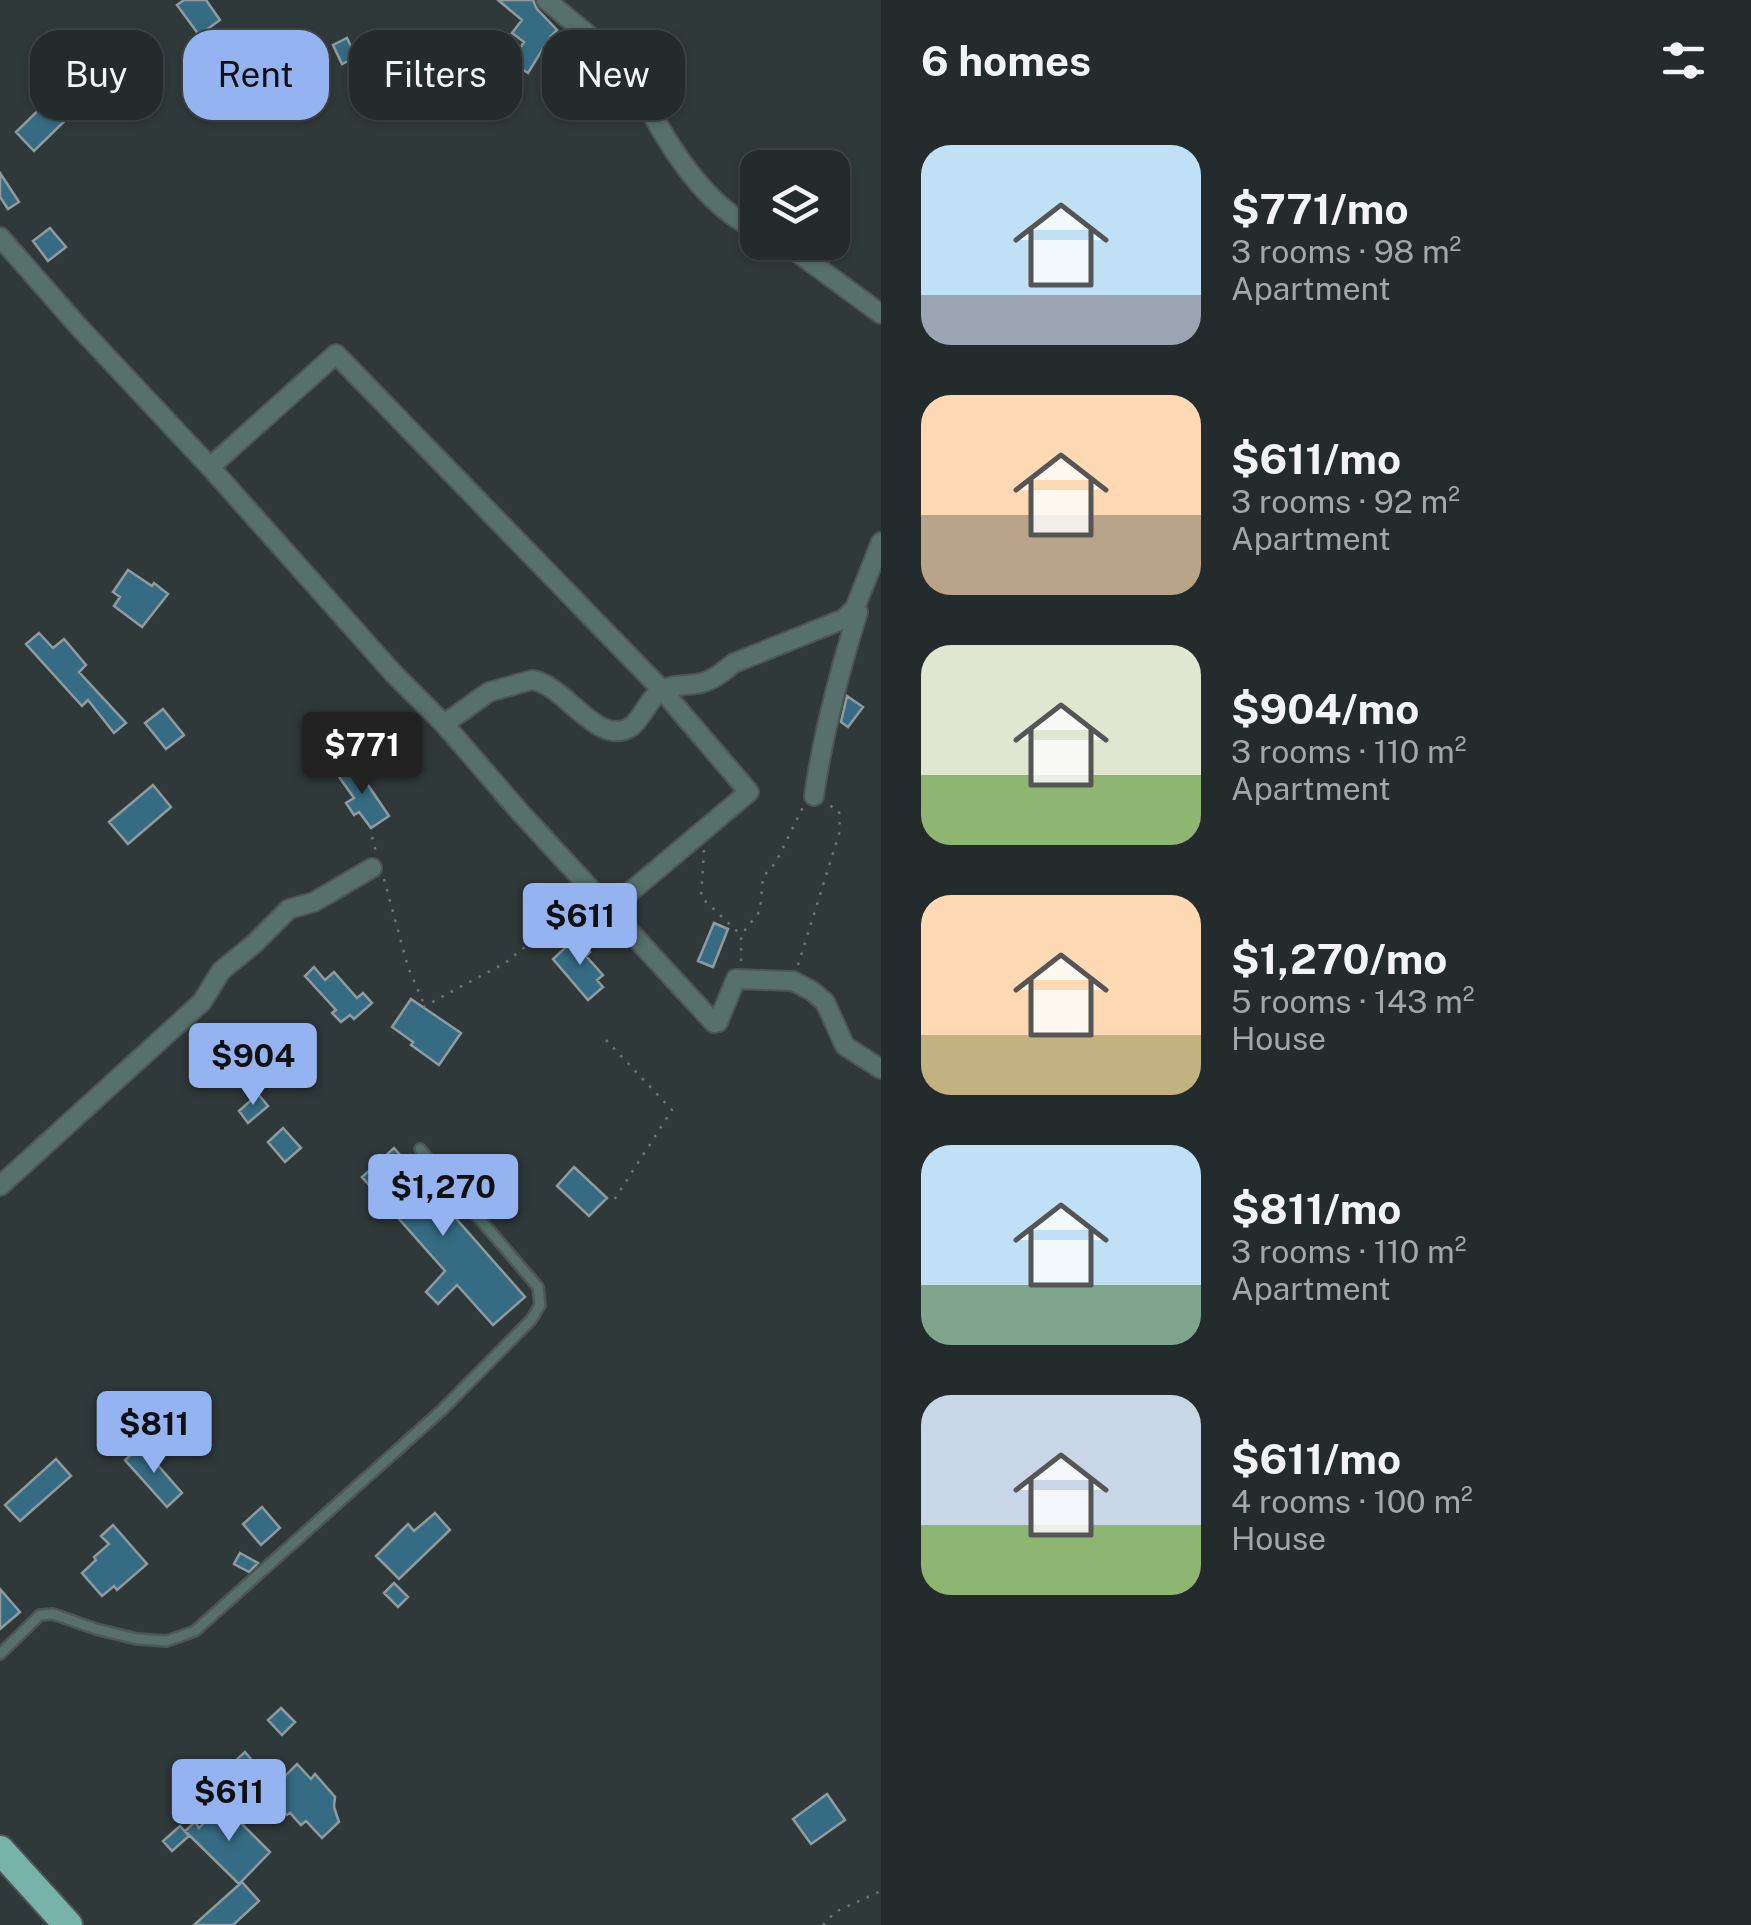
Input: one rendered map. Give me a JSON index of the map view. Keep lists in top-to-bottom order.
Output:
{
  "page": {
    "heading": "6 homes",
    "chip": [
      "Buy",
      "Rent",
      "Filters",
      "New"
    ],
    "list": [
      {
        "name": "$771/mo",
        "note": "3 rooms · 98 m² · Apartment"
      },
      {
        "name": "$611/mo",
        "note": "3 rooms · 92 m² · Apartment"
      },
      {
        "name": "$904/mo",
        "note": "3 rooms · 110 m² · Apartment"
      },
      {
        "name": "$1,270/mo",
        "note": "5 rooms · 143 m² · House"
      },
      {
        "name": "$811/mo",
        "note": "3 rooms · 110 m² · Apartment"
      },
      {
        "name": "$611/mo",
        "note": "4 rooms · 100 m² · House"
      }
    ],
    "price": [
      "$771",
      "$611",
      "$904",
      "$1,270",
      "$811",
      "$611"
    ]
  }
}
